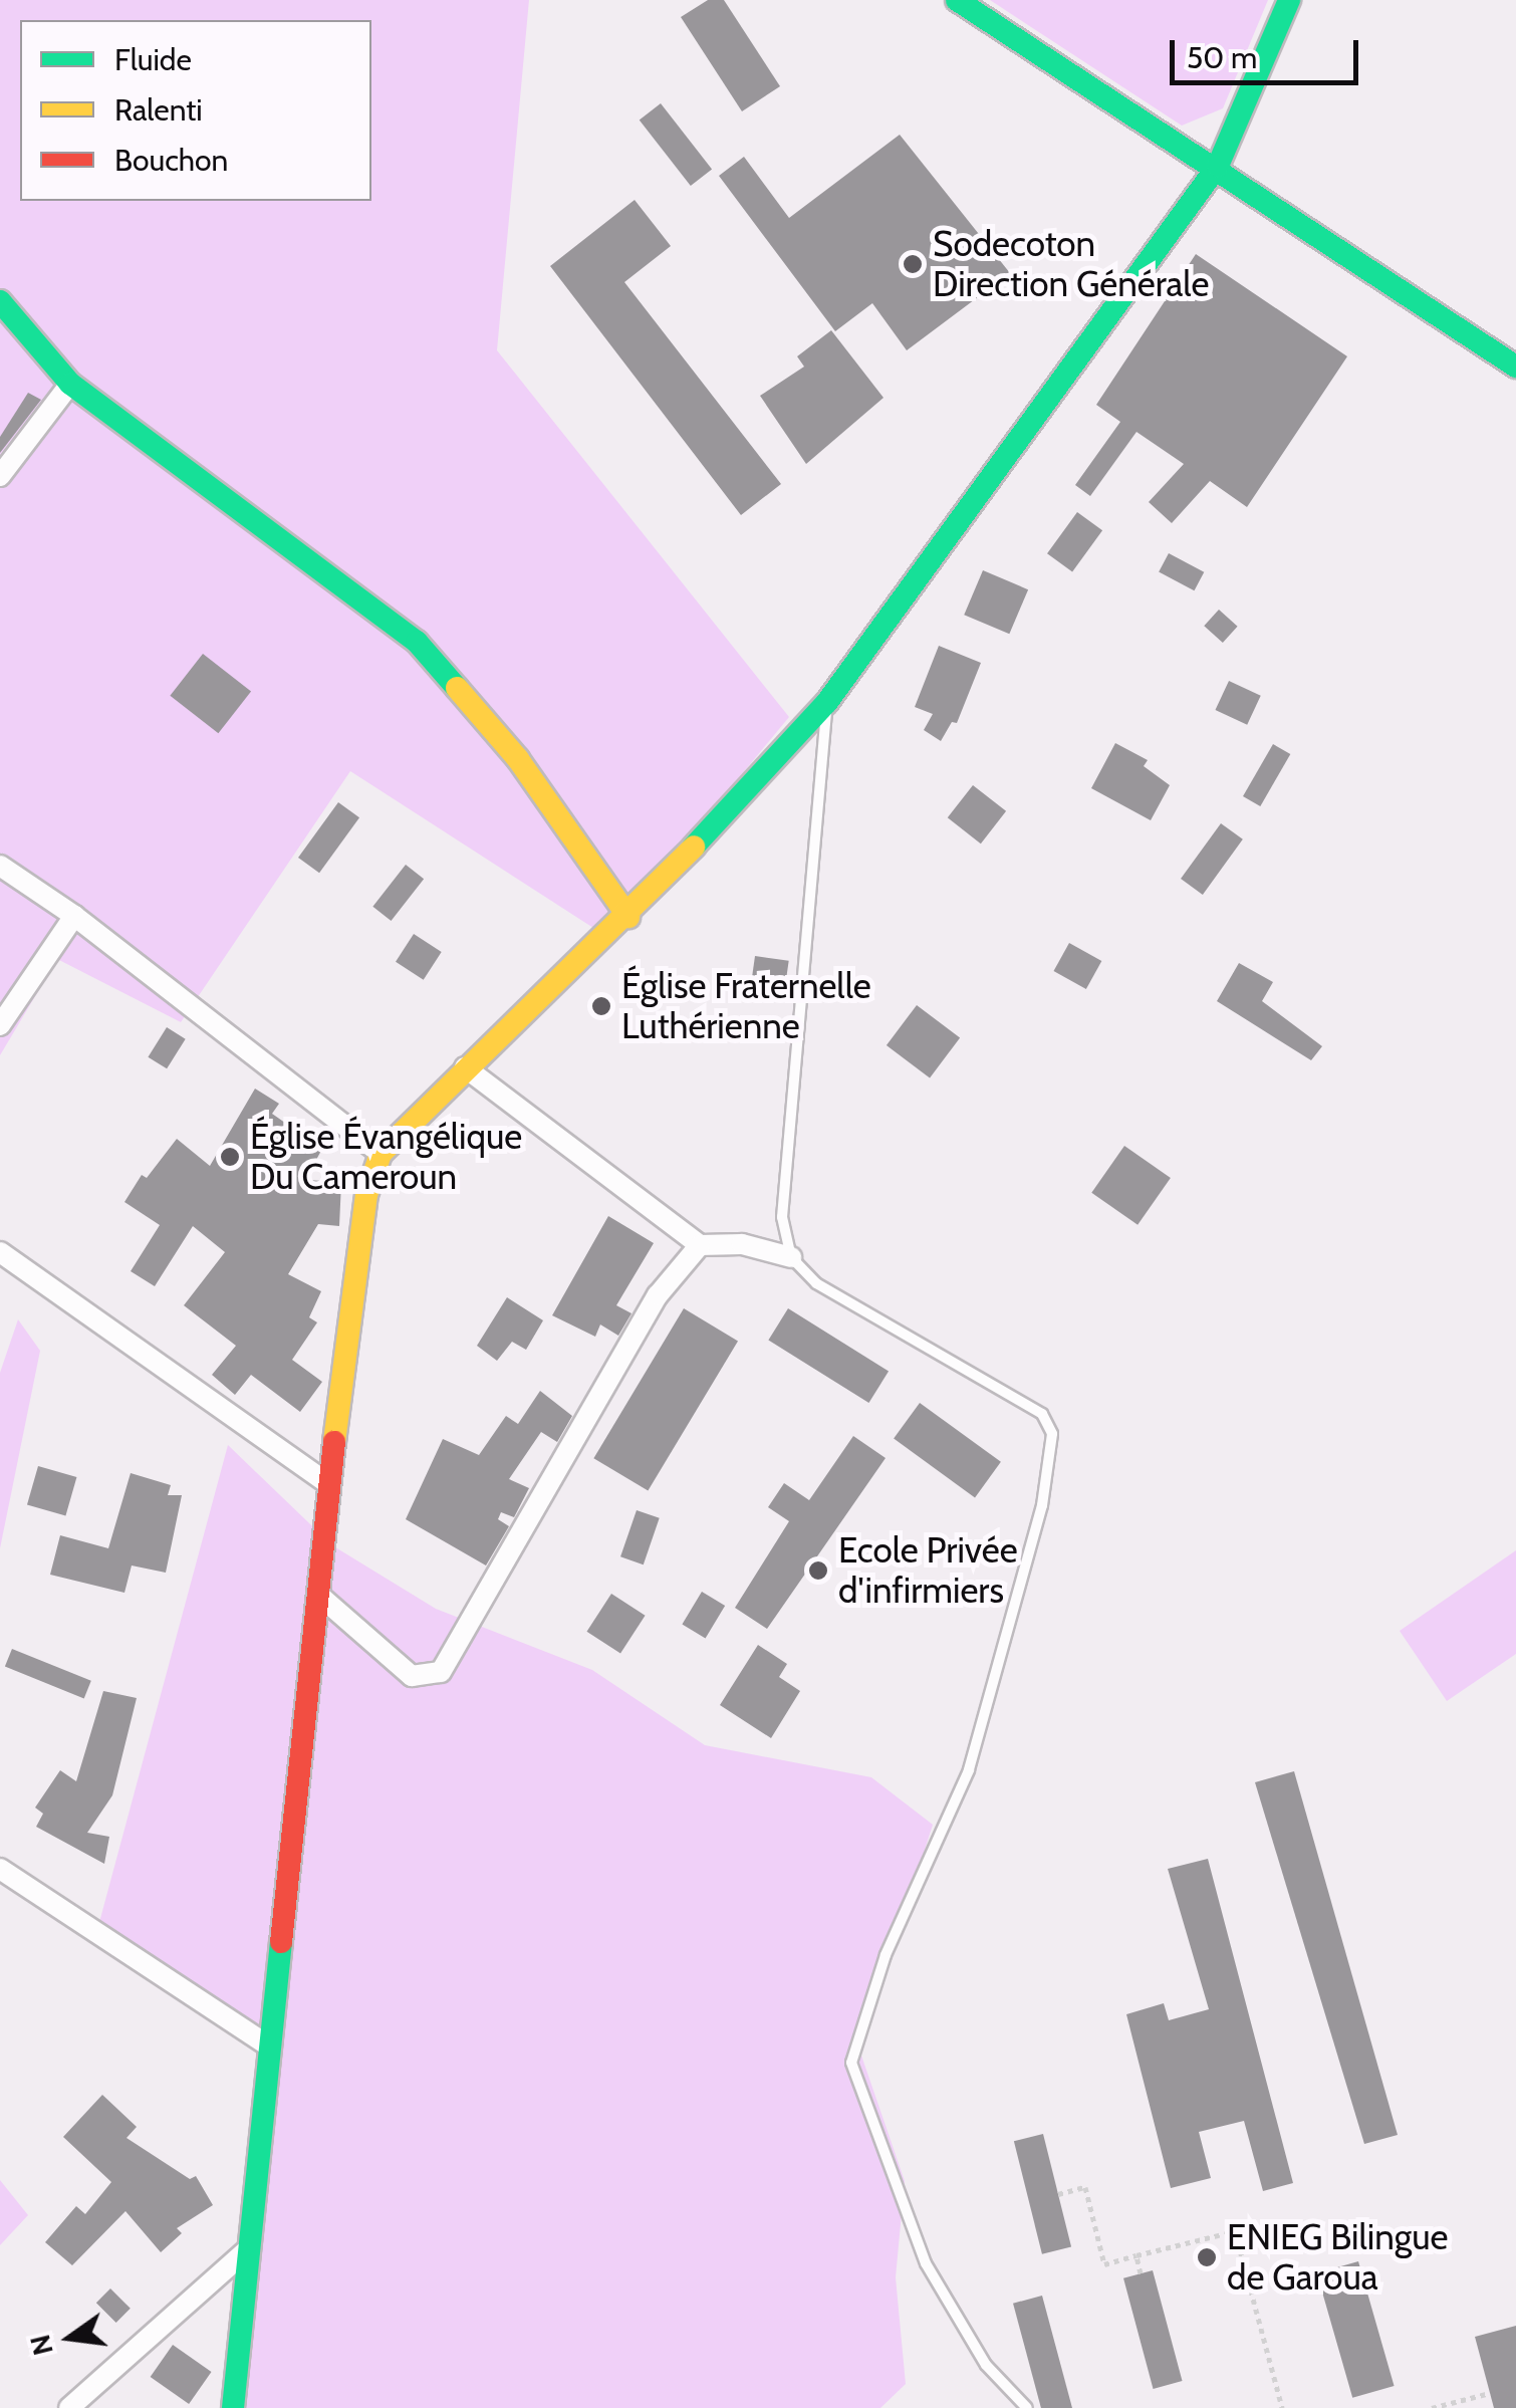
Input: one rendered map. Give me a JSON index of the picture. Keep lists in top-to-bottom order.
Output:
{
  "places": [
    "Sodecoton Direction Générale",
    "Église Fraternelle Luthérienne",
    "Église Évangélique Du Cameroun",
    "Ecole Privée d'infirmiers",
    "ENIEG Bilingue de Garoua"
  ],
  "legend": ["Fluide", "Ralenti", "Bouchon"],
  "scale_bar": "50 m",
  "north": "left"
}
